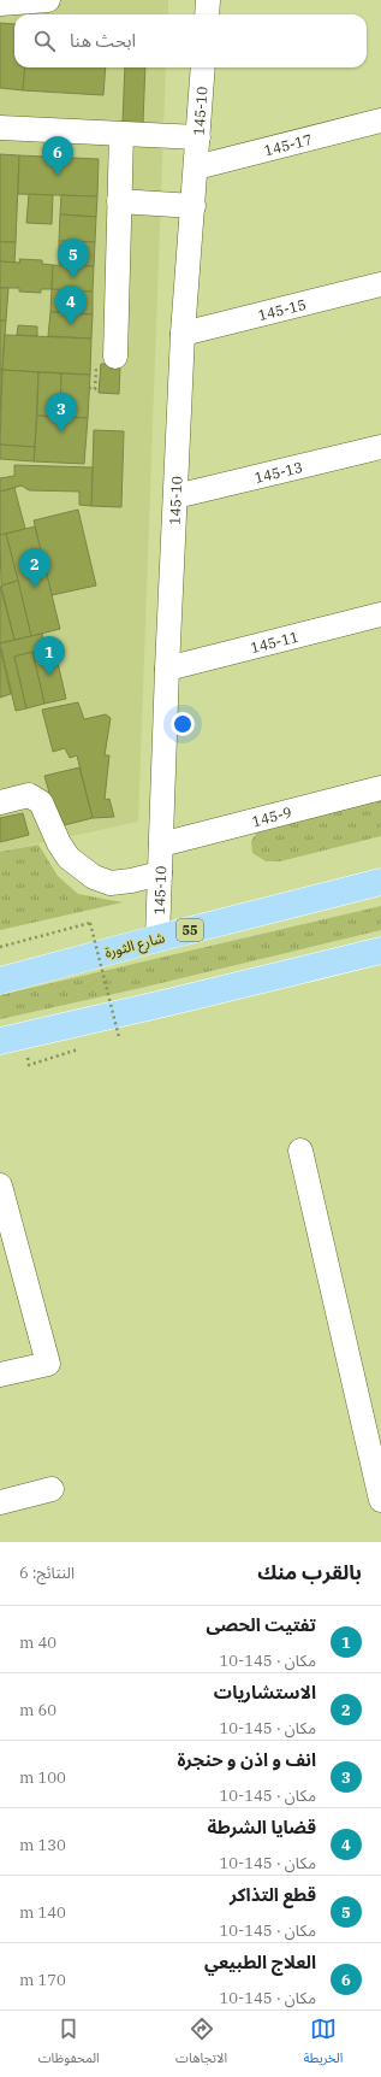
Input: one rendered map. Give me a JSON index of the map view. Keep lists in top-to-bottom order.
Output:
{
  "streets": {
    "main road": ["55", "شارع الثورة"],
    "street": [
      "145-10",
      "145-17",
      "145-15",
      "145-13",
      "145-11",
      "145-9"
    ]
  },
  "crossings": [
    ["145-10", "145-17"],
    ["145-10", "145-15"],
    ["145-10", "145-13"],
    ["145-10", "145-11"],
    ["145-10", "145-9"],
    ["145-10", "شارع الثورة"]
  ],
  "page": {
    "search": "ابحث هنا",
    "pins": [
      "6",
      "5",
      "4",
      "3",
      "2",
      "1"
    ],
    "heading": ["بالقرب منك", "النتائج: 6"],
    "list": [
      {
        "mark": "1",
        "name": "تفتيت الحصى",
        "note": "مكان · 145-10",
        "value": "40 m"
      },
      {
        "mark": "2",
        "name": "الاستشاريات",
        "note": "مكان · 145-10",
        "value": "60 m"
      },
      {
        "mark": "3",
        "name": "انف و اذن و حنجرة",
        "note": "مكان · 145-10",
        "value": "100 m"
      },
      {
        "mark": "4",
        "name": "قضايا الشرطة",
        "note": "مكان · 145-10",
        "value": "130 m"
      },
      {
        "mark": "5",
        "name": "قطع التذاكر",
        "note": "مكان · 145-10",
        "value": "140 m"
      },
      {
        "mark": "6",
        "name": "العلاج الطبيعي",
        "note": "مكان · 145-10",
        "value": "170 m"
      }
    ],
    "nav": ["الخريطة", "الاتجاهات", "المحفوظات"]
  }
}
